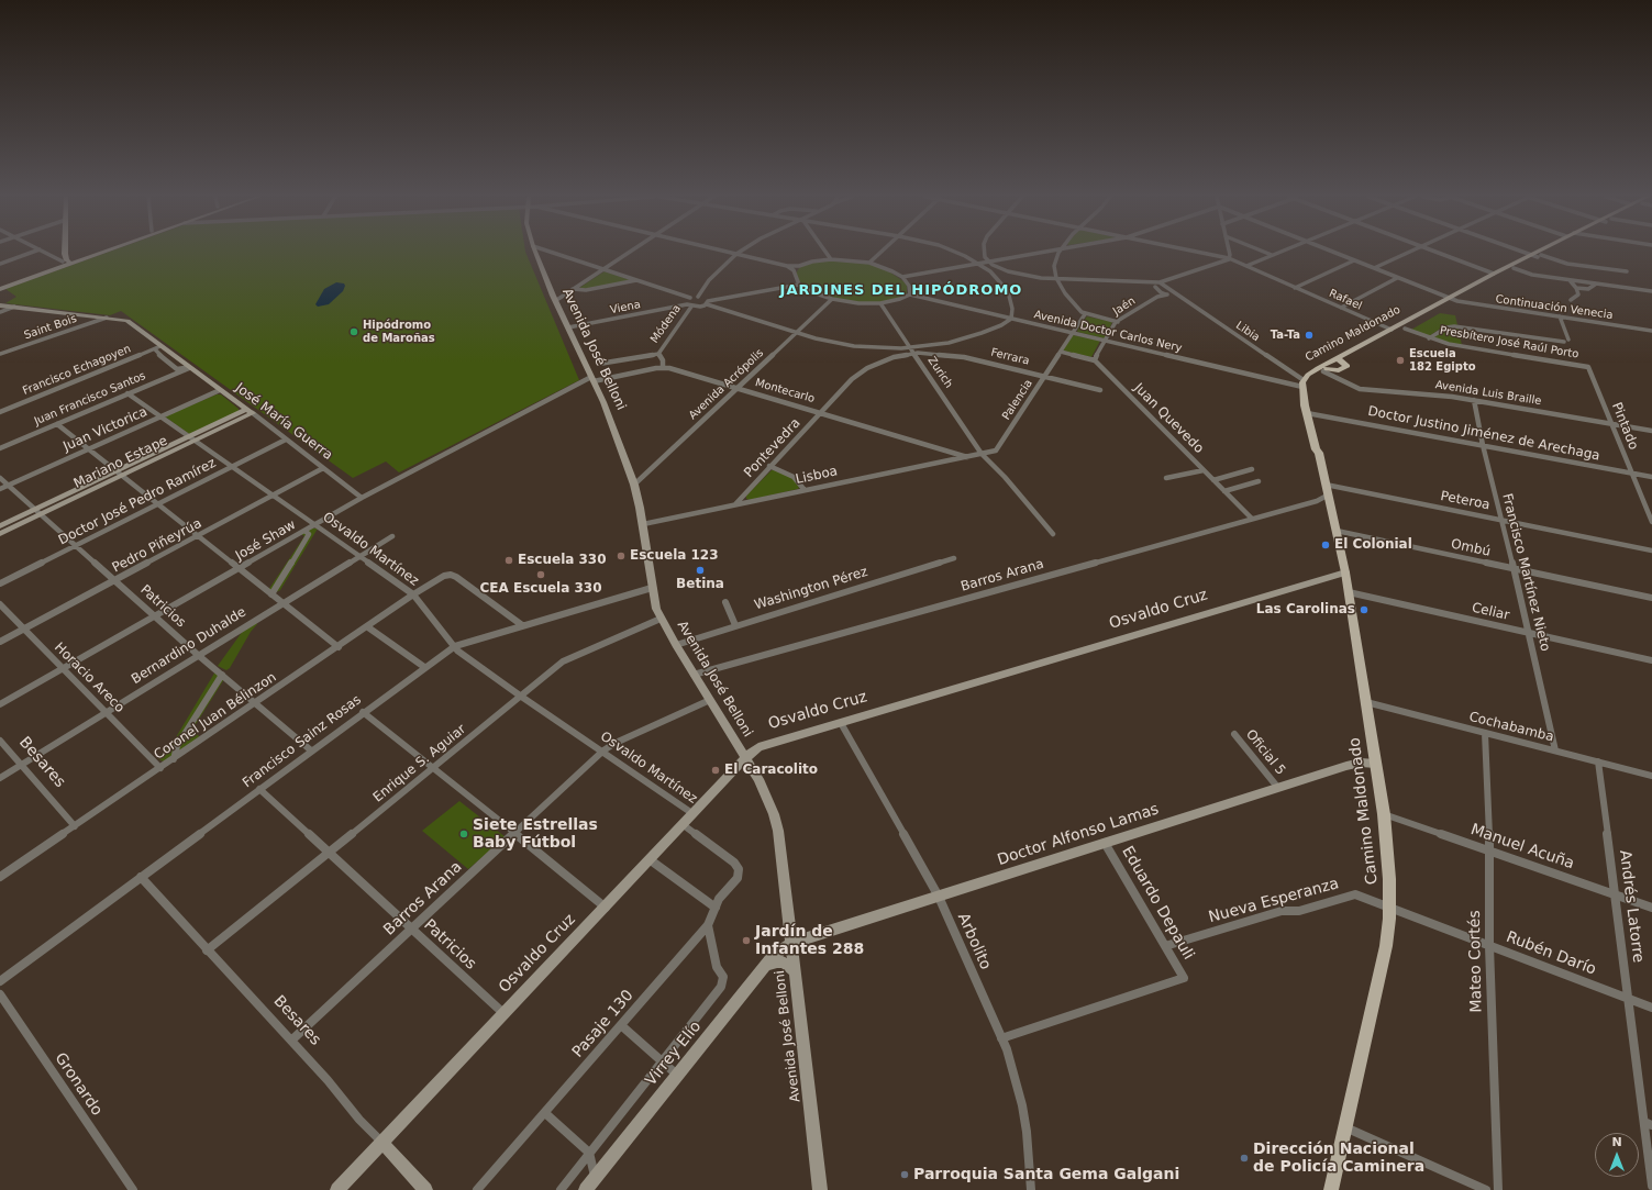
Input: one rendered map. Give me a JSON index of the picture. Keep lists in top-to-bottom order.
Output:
{
  "streets": {
    "main road": [
      "Camino Maldonado",
      "Avenida José Belloni",
      "José María Guerra",
      "Mariano Estape",
      "Osvaldo Cruz",
      "Besares",
      "Doctor Alfonso Lamas",
      "Virrey Elío"
    ],
    "street": [
      "Rafael",
      "Jaén",
      "Viena",
      "Continuación Venecia",
      "Módena",
      "Saint Bois",
      "Avenida Doctor Carlos Nery",
      "Libia",
      "Presbítero José Raúl Porto",
      "Ferrara",
      "Francisco Echagoyen",
      "Zurich",
      "Avenida Acrópolis",
      "Montecarlo",
      "Avenida Luis Braille",
      "Juan Francisco Santos",
      "Palencia",
      "Juan Quevedo",
      "Pintado",
      "Juan Victorica",
      "Doctor Justino Jiménez de Arechaga",
      "Pontevedra",
      "Lisboa",
      "Peteroa",
      "Doctor José Pedro Ramírez",
      "José Shaw",
      "Pedro Piñeyrúa",
      "Ombú",
      "Osvaldo Martínez",
      "Francisco Martínez Nieto",
      "Barros Arana",
      "Washington Pérez",
      "Patricios",
      "Celiar",
      "Bernardino Duhalde",
      "Horacio Areco",
      "Coronel Juan Bélinzon",
      "Cochabamba",
      "Francisco Sainz Rosas",
      "Oficial 5",
      "Enrique S. Aguiar",
      "Manuel Acuña",
      "Nueva Esperanza",
      "Eduardo Depauli",
      "Andrés Latorre",
      "Arbolito",
      "Rubén Darío",
      "Mateo Cortés",
      "Pasaje 130",
      "Gronardo"
    ]
  },
  "crossings": [
    ["Rafael", "Camino Maldonado"],
    ["Jaén", "Avenida Doctor Carlos Nery"],
    ["Jaén", "Libia"],
    ["Jaén", "Juan Quevedo"],
    ["Viena", "Módena"],
    ["Viena", "Avenida José Belloni"],
    ["Continuación Venecia", "Camino Maldonado"],
    ["Módena", "Montecarlo"],
    ["Saint Bois", "José María Guerra"],
    ["Avenida Doctor Carlos Nery", "Libia"],
    ["Avenida Doctor Carlos Nery", "Camino Maldonado"],
    ["Avenida Doctor Carlos Nery", "Palencia"],
    ["Libia", "Camino Maldonado"],
    ["Camino Maldonado", "Presbítero José Raúl Porto"],
    ["Camino Maldonado", "Avenida Luis Braille"],
    ["Camino Maldonado", "Doctor Justino Jiménez de Arechaga"],
    ["Camino Maldonado", "Peteroa"],
    ["Camino Maldonado", "Ombú"],
    ["Camino Maldonado", "Barros Arana"],
    ["Camino Maldonado", "Osvaldo Cruz"],
    ["Camino Maldonado", "Celiar"],
    ["Camino Maldonado", "Cochabamba"],
    ["Camino Maldonado", "Doctor Alfonso Lamas"],
    ["Camino Maldonado", "Manuel Acuña"],
    ["Camino Maldonado", "Nueva Esperanza"],
    ["Camino Maldonado", "Rubén Darío"],
    ["Presbítero José Raúl Porto", "Pintado"],
    ["Avenida José Belloni", "Avenida Acrópolis"],
    ["Avenida José Belloni", "Montecarlo"],
    ["Avenida José Belloni", "Lisboa"],
    ["Avenida José Belloni", "José Shaw"],
    ["Avenida José Belloni", "Barros Arana"],
    ["Avenida José Belloni", "Washington Pérez"],
    ["Avenida José Belloni", "Osvaldo Cruz"],
    ["Avenida José Belloni", "Francisco Sainz Rosas"],
    ["Avenida José Belloni", "Enrique S. Aguiar"],
    ["Avenida José Belloni", "Doctor Alfonso Lamas"],
    ["Avenida José Belloni", "Virrey Elío"],
    ["Ferrara", "Zurich"],
    ["Ferrara", "Palencia"],
    ["Ferrara", "Pontevedra"],
    ["Francisco Echagoyen", "José María Guerra"],
    ["Zurich", "Pontevedra"],
    ["Zurich", "Lisboa"],
    ["Avenida Acrópolis", "Montecarlo"],
    ["Montecarlo", "Pontevedra"],
    ["Montecarlo", "Lisboa"],
    ["Montecarlo", "José Shaw"],
    ["Avenida Luis Braille", "Pintado"],
    ["Avenida Luis Braille", "Francisco Martínez Nieto"],
    ["Juan Francisco Santos", "José María Guerra"],
    ["Juan Francisco Santos", "Osvaldo Martínez"],
    ["Palencia", "Lisboa"],
    ["Juan Quevedo", "Barros Arana"],
    ["José María Guerra", "Juan Victorica"],
    ["José María Guerra", "Mariano Estape"],
    ["José María Guerra", "Doctor José Pedro Ramírez"],
    ["José María Guerra", "José Shaw"],
    ["José María Guerra", "Pedro Piñeyrúa"],
    ["Pintado", "Doctor Justino Jiménez de Arechaga"],
    ["Juan Victorica", "Osvaldo Martínez"],
    ["Juan Victorica", "Patricios"],
    ["Doctor Justino Jiménez de Arechaga", "Francisco Martínez Nieto"],
    ["Pontevedra", "Lisboa"],
    ["Mariano Estape", "Osvaldo Martínez"],
    ["Mariano Estape", "Patricios"],
    ["Peteroa", "Francisco Martínez Nieto"],
    ["Doctor José Pedro Ramírez", "Osvaldo Martínez"],
    ["Doctor José Pedro Ramírez", "Patricios"],
    ["José Shaw", "Osvaldo Martínez"],
    ["José Shaw", "Patricios"],
    ["José Shaw", "Horacio Areco"],
    ["Pedro Piñeyrúa", "Osvaldo Martínez"],
    ["Pedro Piñeyrúa", "Patricios"],
    ["Pedro Piñeyrúa", "Horacio Areco"],
    ["Ombú", "Francisco Martínez Nieto"],
    ["Osvaldo Martínez", "Barros Arana"],
    ["Osvaldo Martínez", "Osvaldo Cruz"],
    ["Osvaldo Martínez", "Bernardino Duhalde"],
    ["Osvaldo Martínez", "Coronel Juan Bélinzon"],
    ["Osvaldo Martínez", "Francisco Sainz Rosas"],
    ["Osvaldo Martínez", "Enrique S. Aguiar"],
    ["Francisco Martínez Nieto", "Celiar"],
    ["Francisco Martínez Nieto", "Cochabamba"],
    ["Barros Arana", "Patricios"],
    ["Barros Arana", "Besares"],
    ["Patricios", "Osvaldo Cruz"],
    ["Patricios", "Bernardino Duhalde"],
    ["Patricios", "Coronel Juan Bélinzon"],
    ["Patricios", "Francisco Sainz Rosas"],
    ["Patricios", "Enrique S. Aguiar"],
    ["Osvaldo Cruz", "Besares"],
    ["Osvaldo Cruz", "Arbolito"],
    ["Osvaldo Cruz", "Pasaje 130"],
    ["Bernardino Duhalde", "Horacio Areco"],
    ["Bernardino Duhalde", "Besares"],
    ["Horacio Areco", "Coronel Juan Bélinzon"],
    ["Coronel Juan Bélinzon", "Francisco Sainz Rosas"],
    ["Coronel Juan Bélinzon", "Besares"],
    ["Cochabamba", "Andrés Latorre"],
    ["Cochabamba", "Mateo Cortés"],
    ["Francisco Sainz Rosas", "Besares"],
    ["Oficial 5", "Doctor Alfonso Lamas"],
    ["Besares", "Enrique S. Aguiar"],
    ["Doctor Alfonso Lamas", "Eduardo Depauli"],
    ["Doctor Alfonso Lamas", "Arbolito"],
    ["Doctor Alfonso Lamas", "Virrey Elío"],
    ["Manuel Acuña", "Andrés Latorre"],
    ["Manuel Acuña", "Mateo Cortés"],
    ["Nueva Esperanza", "Eduardo Depauli"],
    ["Nueva Esperanza", "Rubén Darío"],
    ["Eduardo Depauli", "Arbolito"],
    ["Andrés Latorre", "Rubén Darío"],
    ["Rubén Darío", "Mateo Cortés"],
    ["Pasaje 130", "Virrey Elío"]
  ],
  "districts": ["JARDINES DEL HIPÓDROMO"],
  "places": [
    "Hipódromo de Maroñas",
    "Ta-Ta",
    "Escuela 182 Egipto",
    "El Colonial",
    "Escuela 123",
    "Escuela 330",
    "Betina",
    "CEA Escuela 330",
    "Las Carolinas",
    "El Caracolito",
    "Siete Estrellas Baby Fútbol",
    "Jardín de Infantes 288",
    "Dirección Nacional de Policía Caminera",
    "Parroquia Santa Gema Galgani"
  ],
  "north": "top"
}
